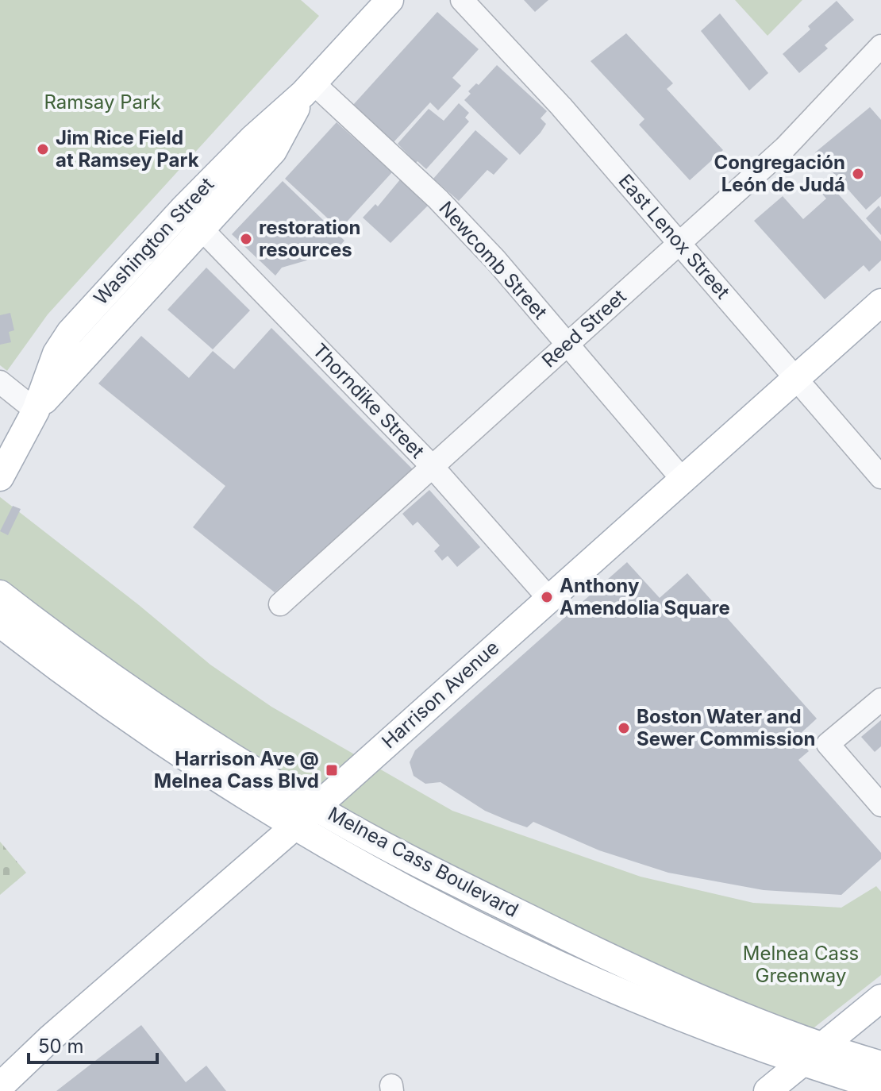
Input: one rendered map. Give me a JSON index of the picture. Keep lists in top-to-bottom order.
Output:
{
  "streets": {
    "main road": ["Washington Street", "Harrison Avenue", "Melnea Cass Boulevard"],
    "street": [
      "East Lenox Street",
      "Newcomb Street",
      "Reed Street",
      "Thorndike Street"
    ]
  },
  "crossings": [
    ["East Lenox Street", "Reed Street"],
    ["East Lenox Street", "Harrison Avenue"],
    ["Washington Street", "Newcomb Street"],
    ["Washington Street", "Thorndike Street"],
    ["Newcomb Street", "Reed Street"],
    ["Newcomb Street", "Harrison Avenue"],
    ["Reed Street", "Thorndike Street"],
    ["Thorndike Street", "Harrison Avenue"],
    ["Harrison Avenue", "Melnea Cass Boulevard"]
  ],
  "parks": ["Ramsay Park", "Melnea Cass Greenway"],
  "places": {
    "other": [
      "Jim Rice Field at Ramsey Park",
      "Congregación León de Judá",
      "restoration resources",
      "Anthony Amendolia Square",
      "Boston Water and Sewer Commission"
    ],
    "transit": ["Harrison Ave @ Melnea Cass Blvd"]
  },
  "scale_bar": "50 m"
}
